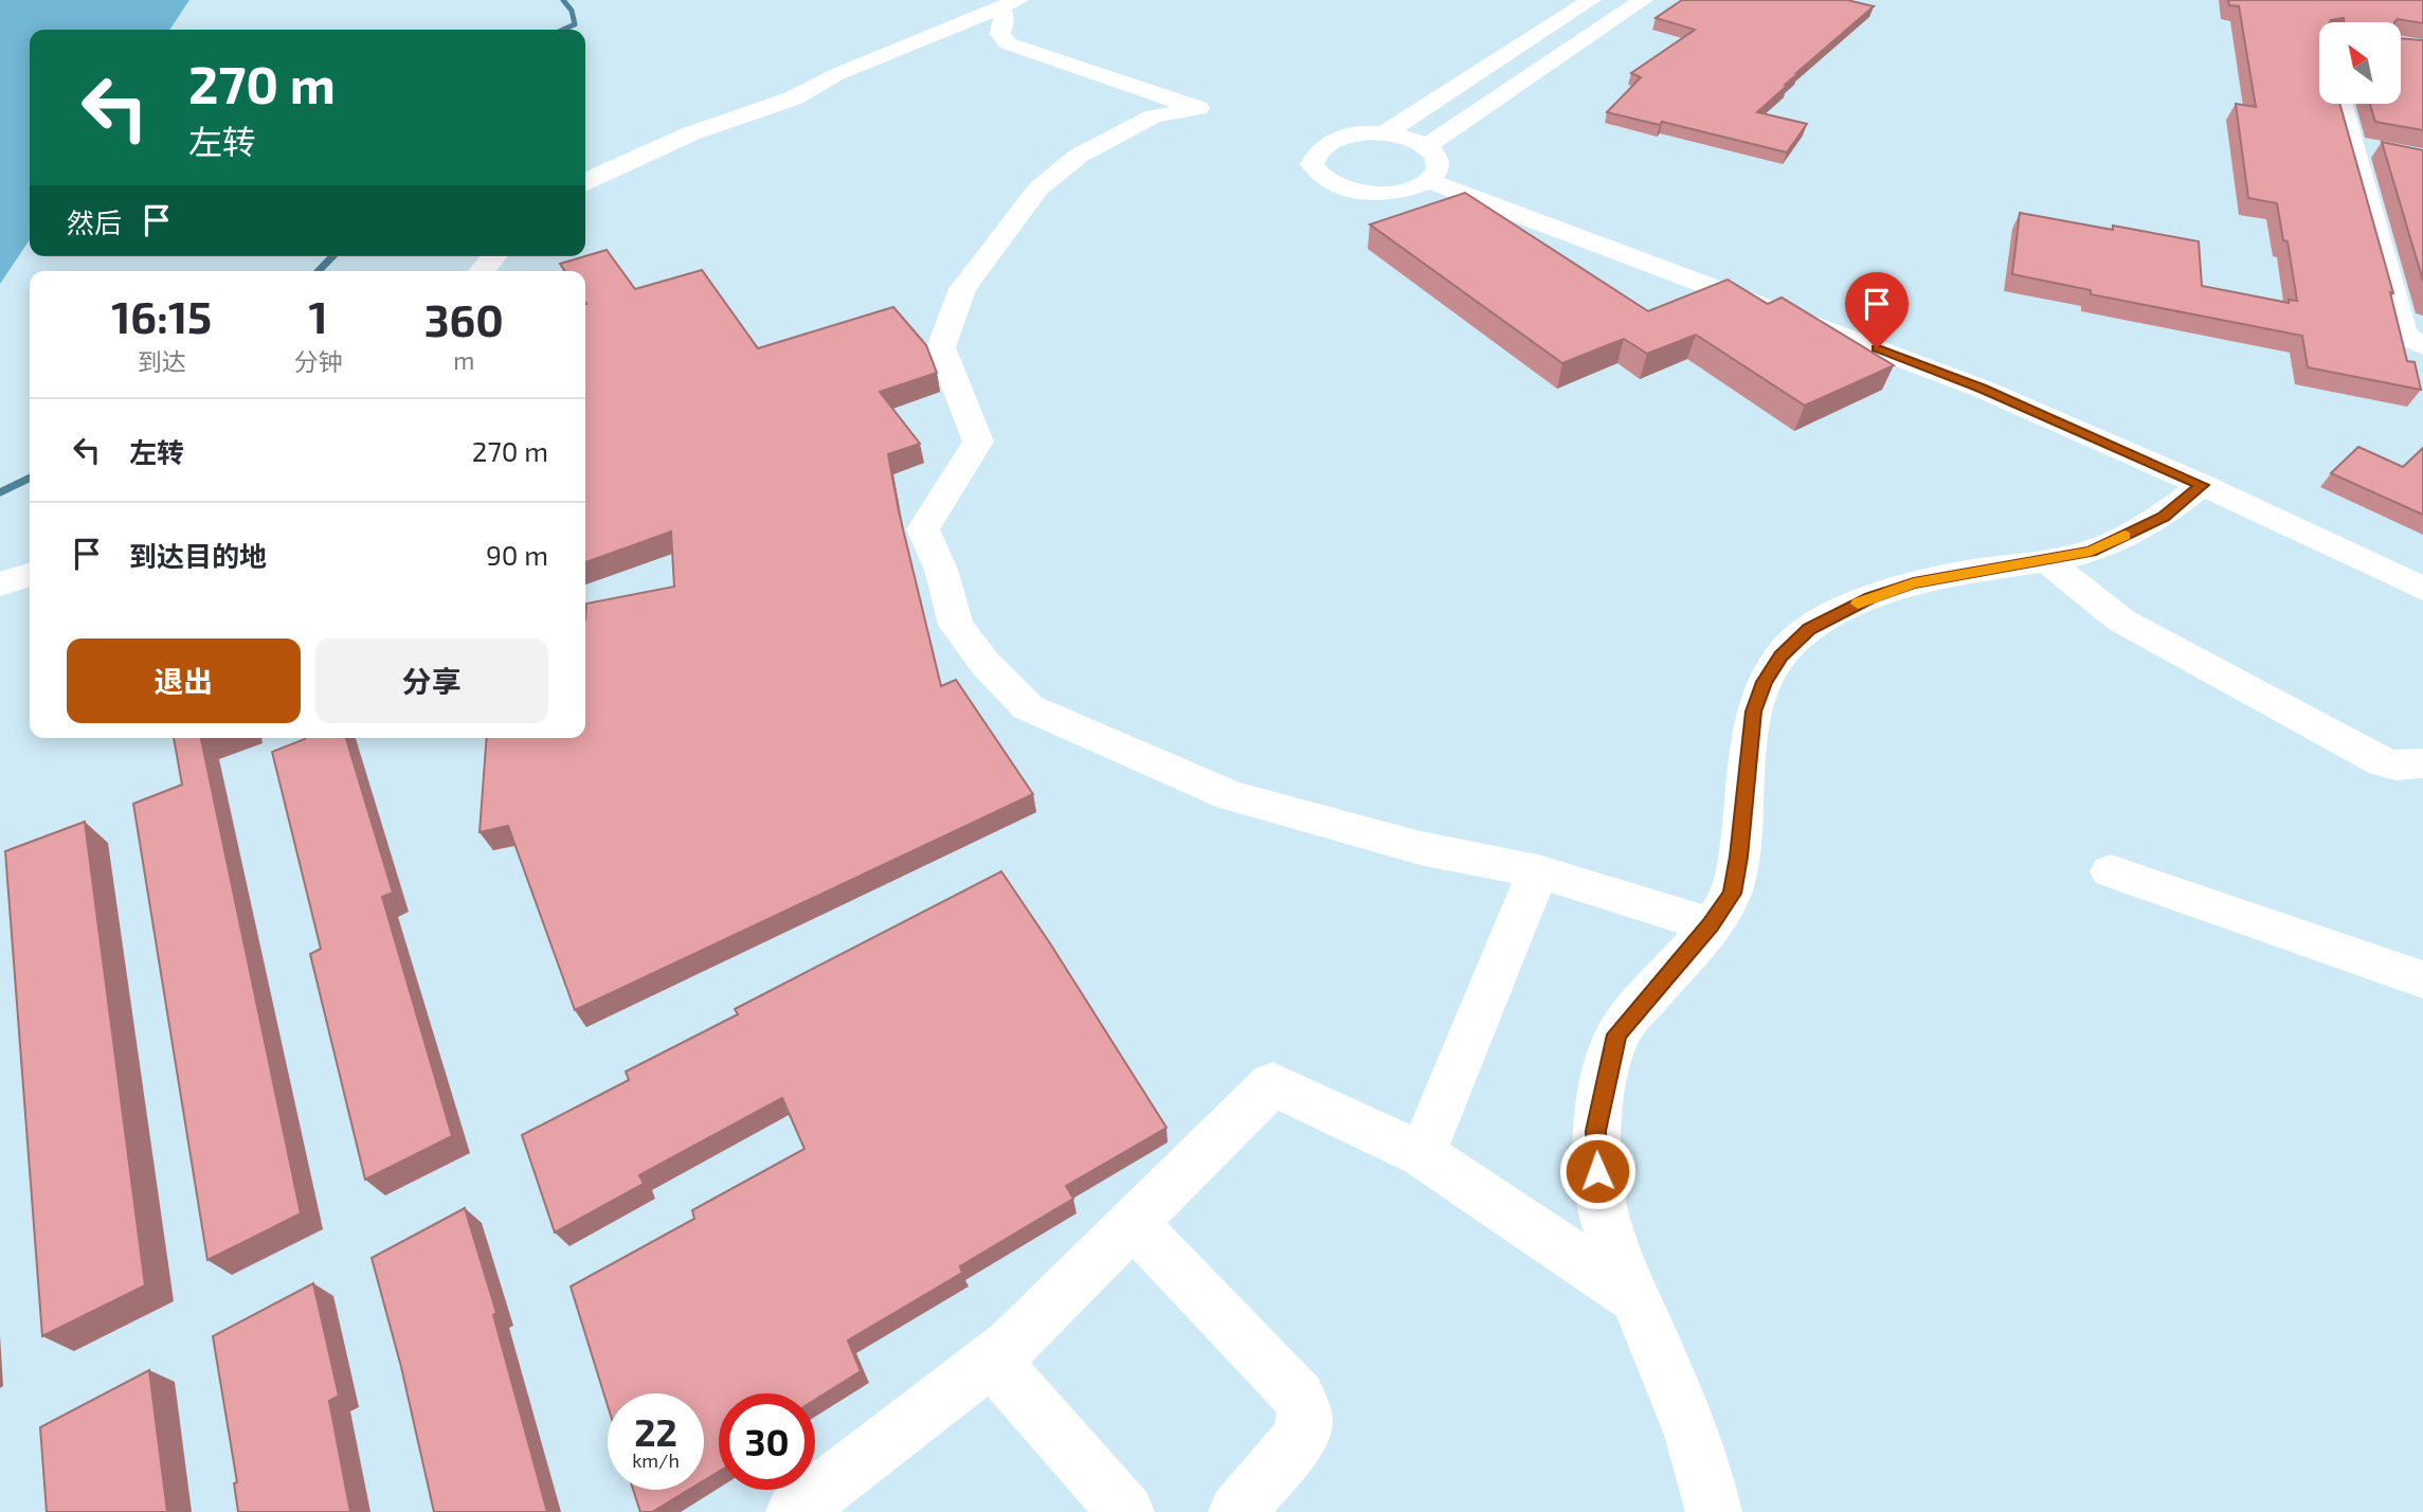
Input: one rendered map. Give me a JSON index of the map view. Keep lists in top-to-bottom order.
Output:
{
  "north": "top left",
  "page": {
    "turn": ["270 m", "左转"],
    "then": "然后",
    "eta": [
      "16:15",
      "到达",
      "1",
      "分钟",
      "360",
      "m"
    ],
    "list": [
      {
        "name": "左转",
        "value": "270 m"
      },
      {
        "name": "到达目的地",
        "value": "90 m"
      }
    ],
    "buttons": ["退出", "分享"],
    "speed": "22 km/h",
    "limit": "30"
  }
}
